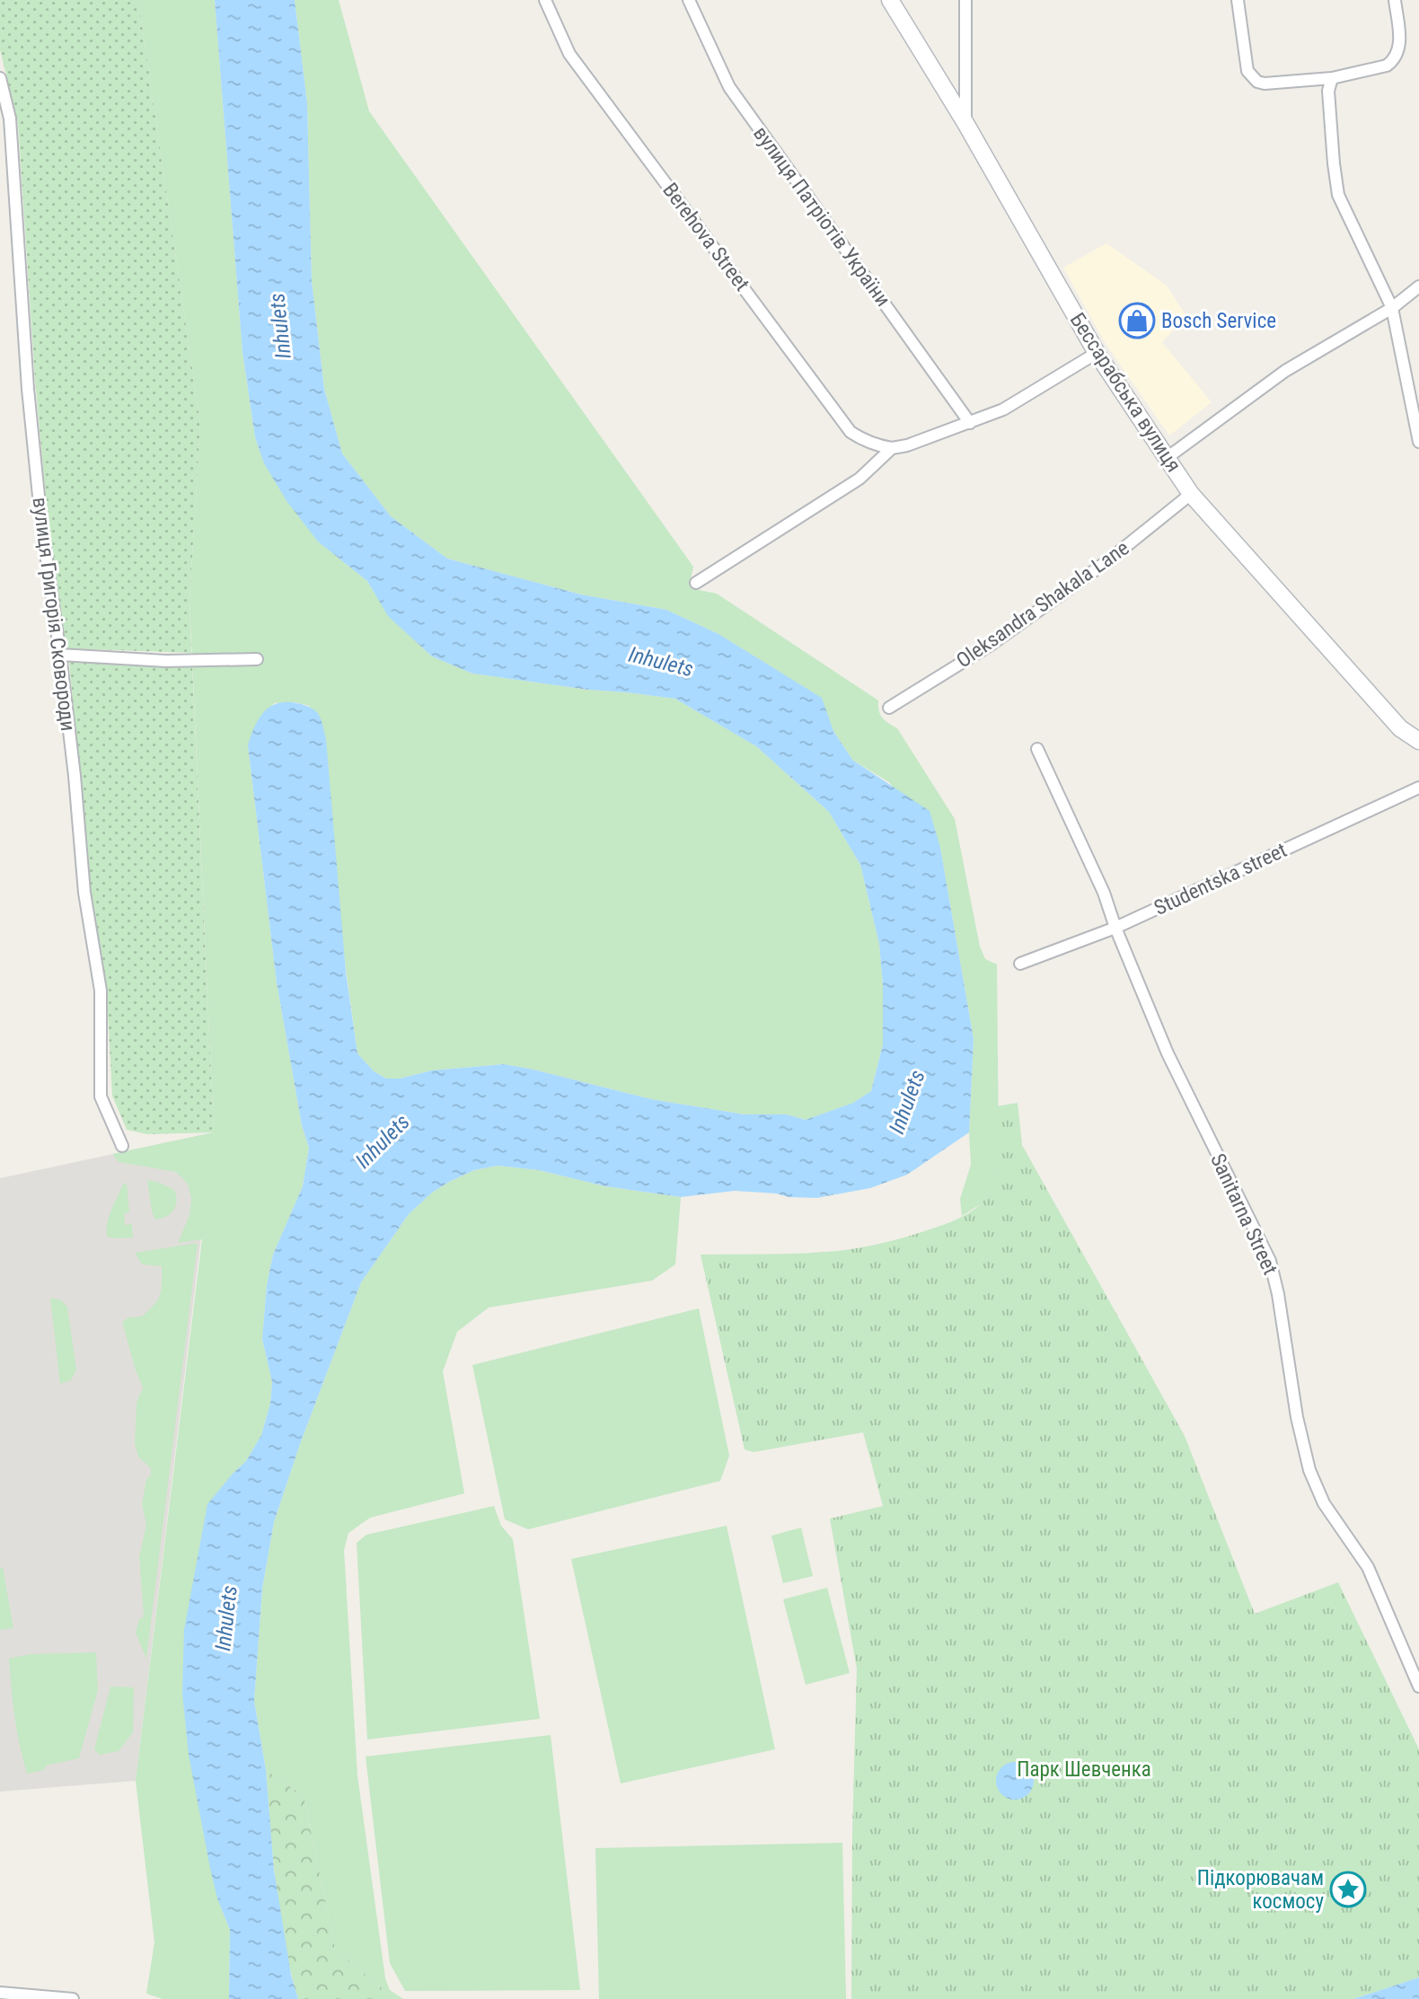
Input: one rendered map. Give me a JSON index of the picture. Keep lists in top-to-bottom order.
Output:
{
  "streets": {
    "main road": ["Бессарабська вулиця"],
    "street": [
      "вулиця Патріотів України",
      "Berehova Street",
      "Oleksandra Shakala Lane",
      "вулиця Григорія Сковороди",
      "Studentska street",
      "Sanitarna Street"
    ]
  },
  "crossings": [
    ["Бессарабська вулиця", "Oleksandra Shakala Lane"],
    ["Studentska street", "Sanitarna Street"]
  ],
  "water": ["Inhulets"],
  "parks": ["Парк Шевченка"],
  "places": {
    "shop": ["Bosch Service"],
    "place": ["Підкорювачам космосу"]
  }
}
